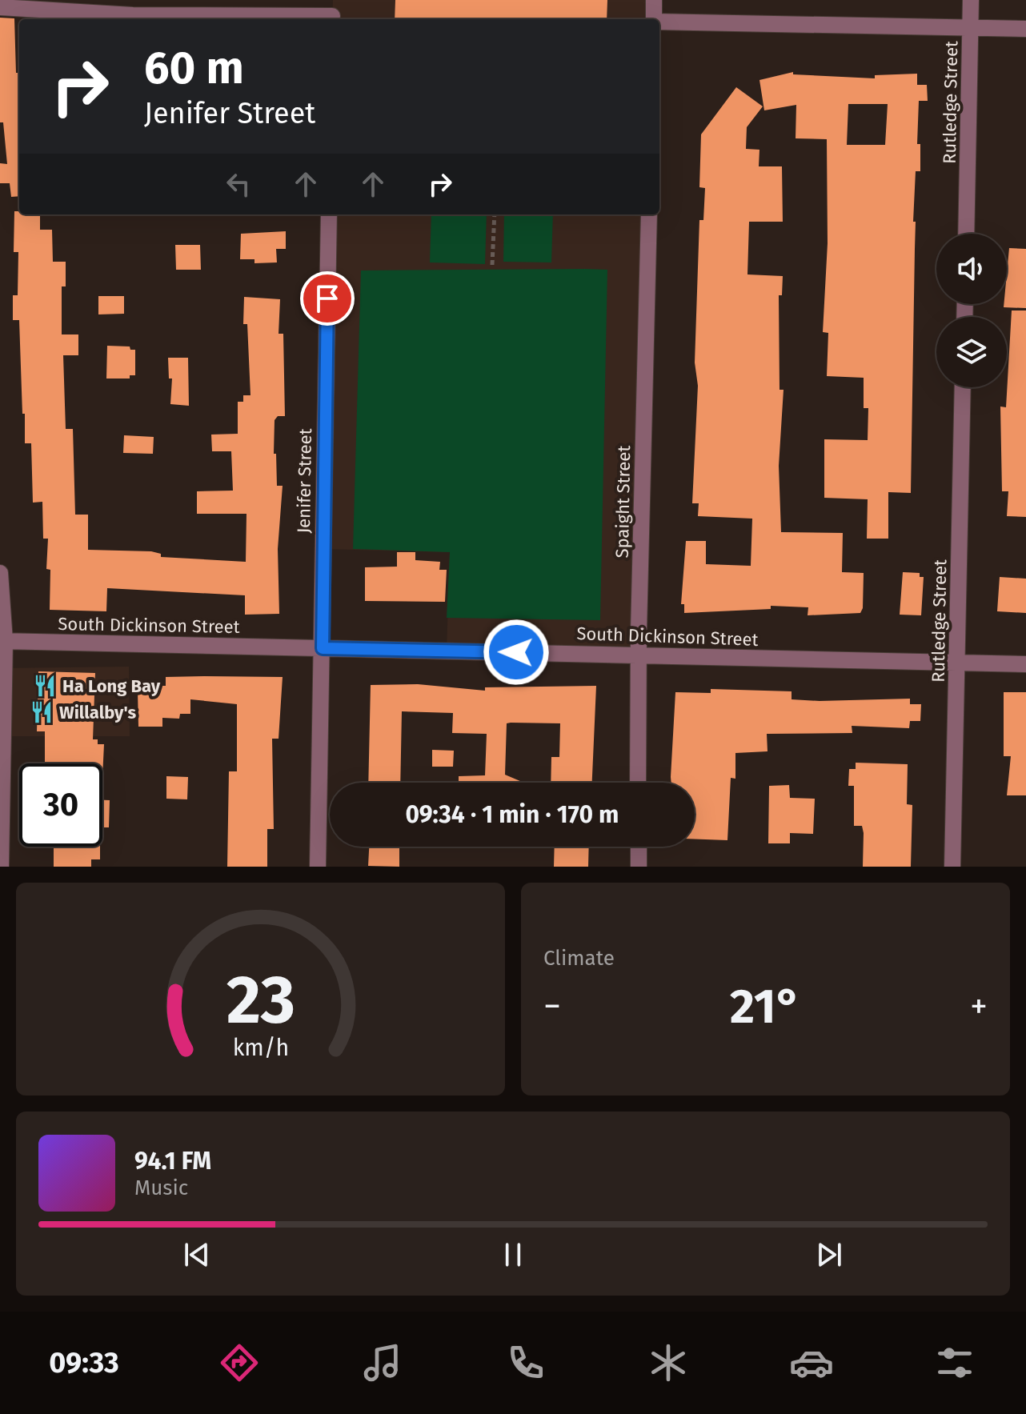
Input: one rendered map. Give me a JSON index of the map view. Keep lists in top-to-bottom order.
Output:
{
  "streets": {
    "street": [
      "Rutledge Street",
      "Jenifer Street",
      "Spaight Street",
      "South Dickinson Street"
    ]
  },
  "crossings": [
    ["Rutledge Street", "South Dickinson Street"],
    ["Jenifer Street", "South Dickinson Street"],
    ["Spaight Street", "South Dickinson Street"]
  ],
  "places": {
    "restaurant": ["Ha Long Bay", "Willalby's"]
  },
  "page": {
    "turn": ["60 m", "Jenifer Street"],
    "limit": "30",
    "trip": "09:34 · 1 min · 170 m",
    "tile": "Climate",
    "heat": ["−", "21°", "+"],
    "song": ["94.1 FM", "Music"],
    "tabs": "09:33",
    "gauge": ["23", "km/h"]
  }
}
